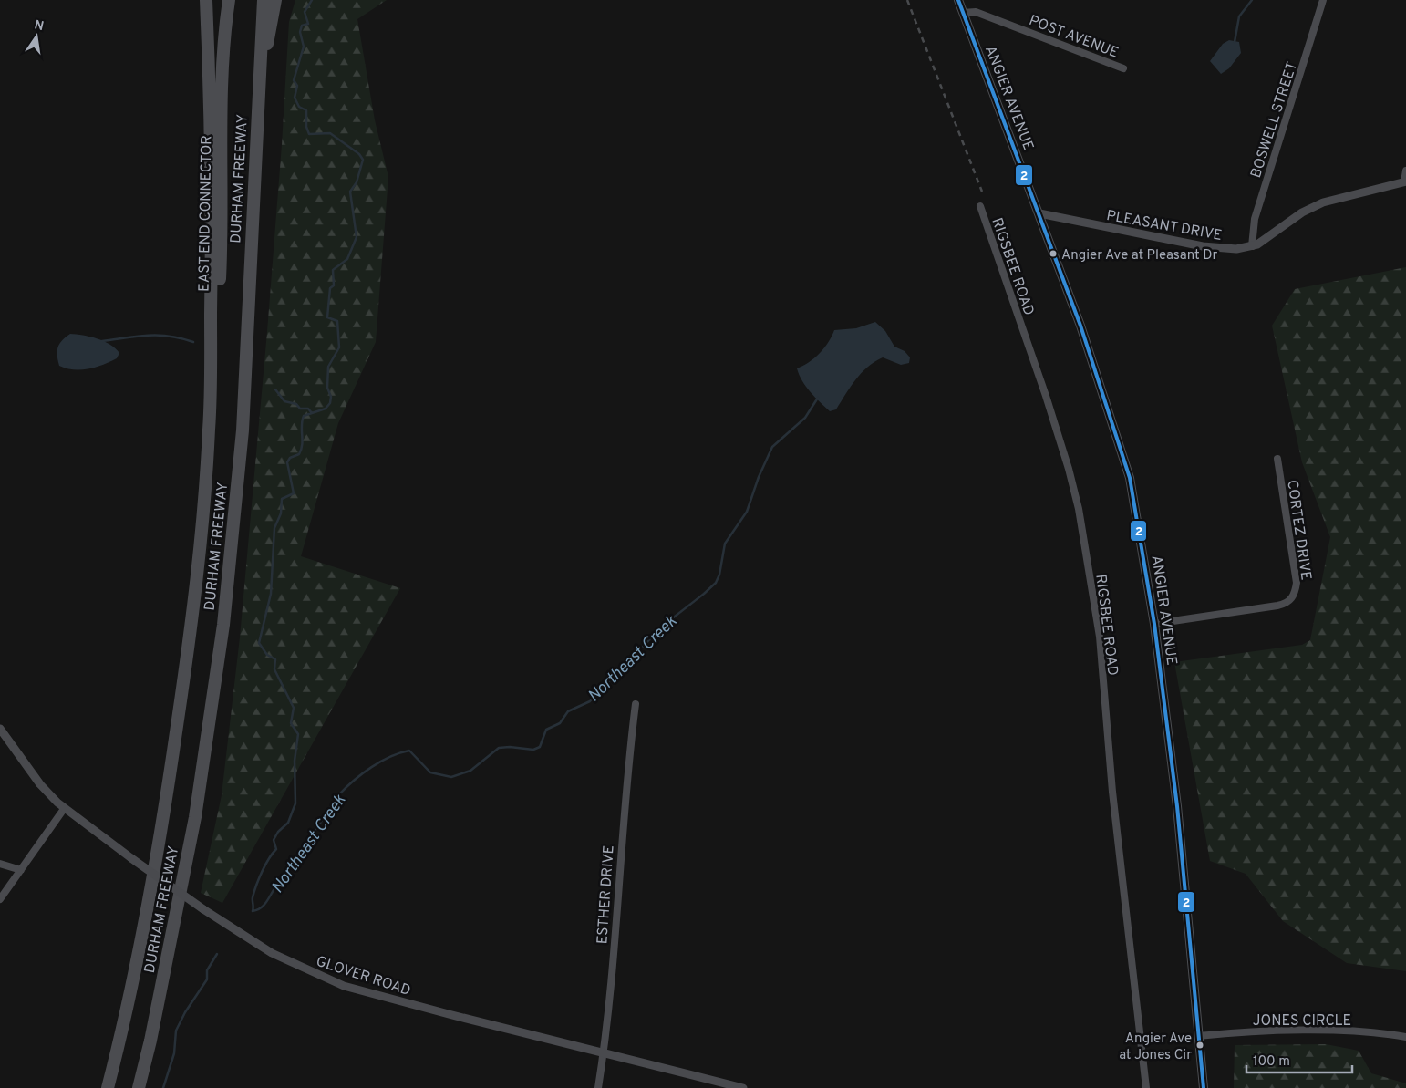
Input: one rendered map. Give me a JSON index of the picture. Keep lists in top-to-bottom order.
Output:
{
  "streets": {
    "highway": ["DURHAM FREEWAY", "EAST END CONNECTOR"],
    "main road": ["ANGIER AVENUE"],
    "street": [
      "POST AVENUE",
      "BOSWELL STREET",
      "PLEASANT DRIVE",
      "RIGSBEE ROAD",
      "CORTEZ DRIVE",
      "ESTHER DRIVE",
      "GLOVER ROAD",
      "JONES CIRCLE"
    ]
  },
  "crossings": [
    ["POST AVENUE", "ANGIER AVENUE"],
    ["ANGIER AVENUE", "PLEASANT DRIVE"],
    ["ANGIER AVENUE", "CORTEZ DRIVE"],
    ["ANGIER AVENUE", "JONES CIRCLE"],
    ["BOSWELL STREET", "PLEASANT DRIVE"],
    ["DURHAM FREEWAY", "EAST END CONNECTOR"],
    ["ESTHER DRIVE", "GLOVER ROAD"]
  ],
  "water": ["Northeast Creek"],
  "places": ["Angier Ave at Pleasant Dr", "Angier Ave at Jones Cir"],
  "lines": ["transit line 2"],
  "scale_bar": "100 m",
  "north": "top"
}
